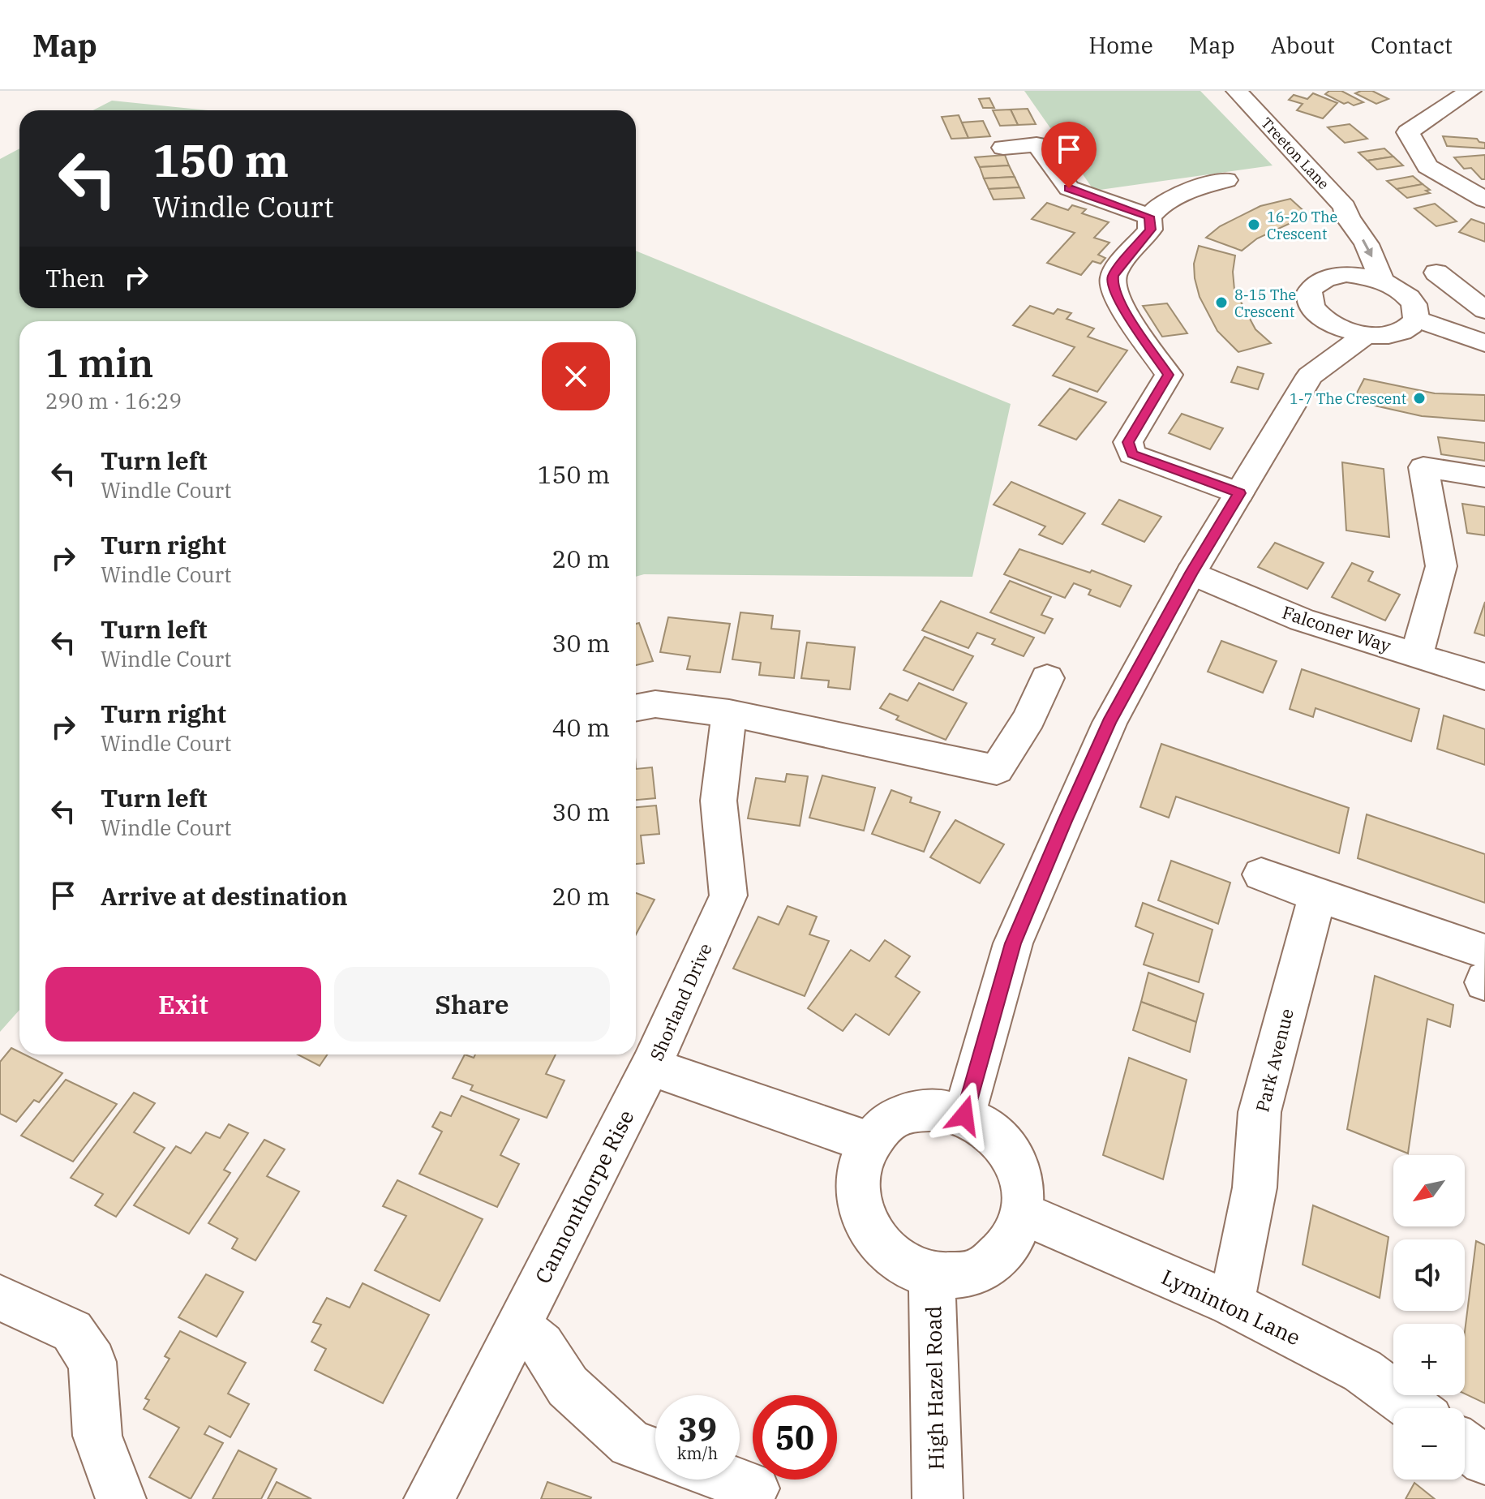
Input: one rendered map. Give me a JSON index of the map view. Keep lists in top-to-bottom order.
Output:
{
  "streets": {
    "street": [
      "Treeton Lane",
      "Falconer Way",
      "Shorland Drive",
      "Park Avenue",
      "Cannonthorpe Rise",
      "Lyminton Lane",
      "High Hazel Road"
    ]
  },
  "crossings": [
    ["Shorland Drive", "Cannonthorpe Rise"],
    ["Shorland Drive", "Lyminton Lane"],
    ["Shorland Drive", "High Hazel Road"],
    ["Park Avenue", "Lyminton Lane"],
    ["Lyminton Lane", "High Hazel Road"]
  ],
  "places": ["16-20 The Crescent", "8-15 The Crescent", "1-7 The Crescent"],
  "north": "bottom left",
  "page": {
    "header": "Map",
    "nav": [
      "Home",
      "Map",
      "About",
      "Contact"
    ],
    "turn": ["150 m", "Windle Court"],
    "then": "Then",
    "heading": ["1 min", "290 m · 16:29"],
    "list": [
      {
        "name": "Turn left",
        "note": "Windle Court",
        "value": "150 m"
      },
      {
        "name": "Turn right",
        "note": "Windle Court",
        "value": "20 m"
      },
      {
        "name": "Turn left",
        "note": "Windle Court",
        "value": "30 m"
      },
      {
        "name": "Turn right",
        "note": "Windle Court",
        "value": "40 m"
      },
      {
        "name": "Turn left",
        "note": "Windle Court",
        "value": "30 m"
      },
      {
        "name": "Arrive at destination",
        "value": "20 m"
      }
    ],
    "buttons": ["Exit", "Share"],
    "map_buttons": ["+", "−"],
    "speed": "39 km/h",
    "limit": "50"
  }
}
